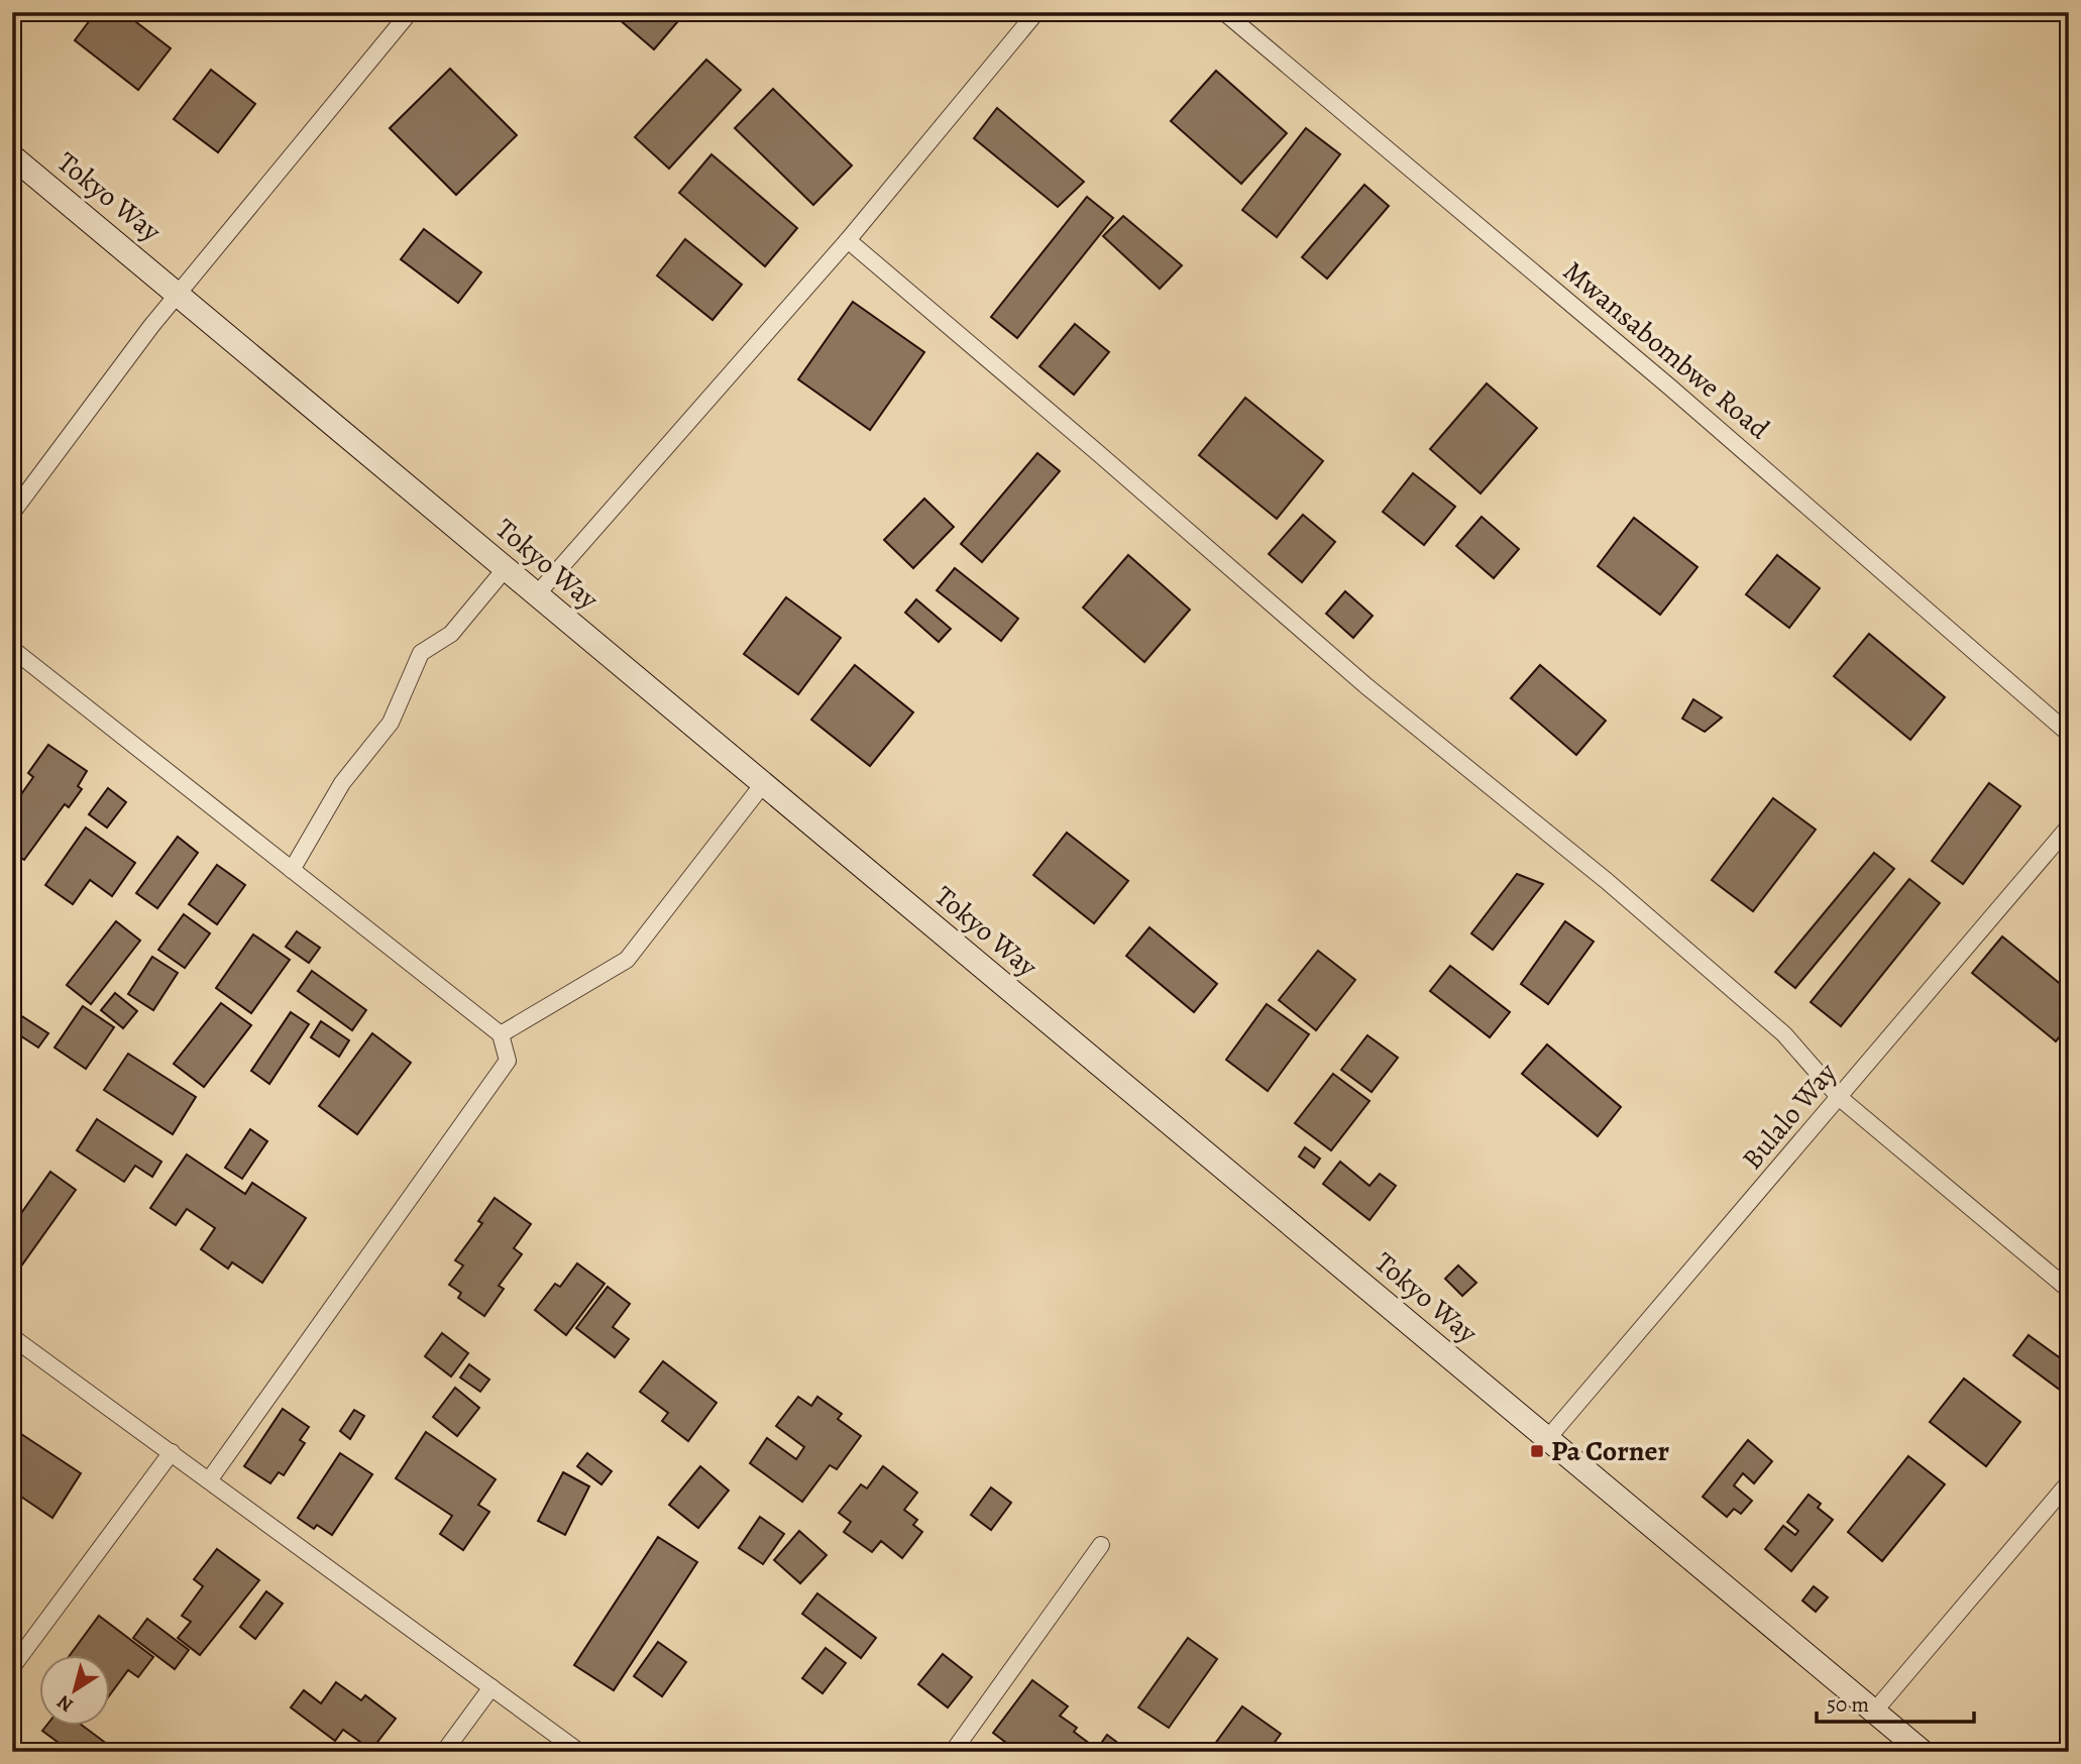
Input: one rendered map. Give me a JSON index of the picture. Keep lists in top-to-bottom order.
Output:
{
  "streets": {
    "street": ["Tokyo Way", "Mwansabombwe Road", "Bulalo Way"]
  },
  "crossings": [
    ["Tokyo Way", "Bulalo Way"]
  ],
  "places": {
    "transit": ["Pa Corner"]
  },
  "scale_bar": "50 m",
  "north": "bottom left"
}
